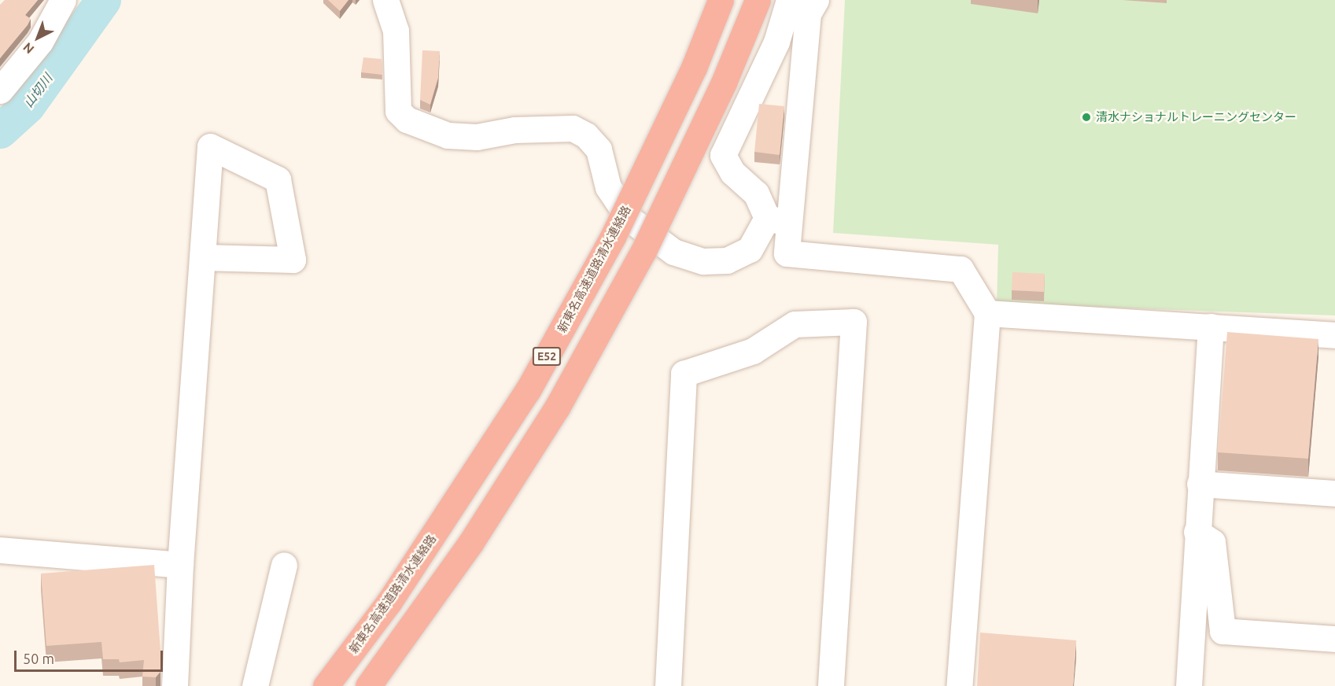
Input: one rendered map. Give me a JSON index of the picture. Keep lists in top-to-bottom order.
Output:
{
  "streets": {
    "highway": ["新東名高速道路清水連絡路", "E52"]
  },
  "water": ["山切川"],
  "places": ["清水ナショナルトレーニングセンター"],
  "scale_bar": "50 m",
  "north": "bottom left"
}
